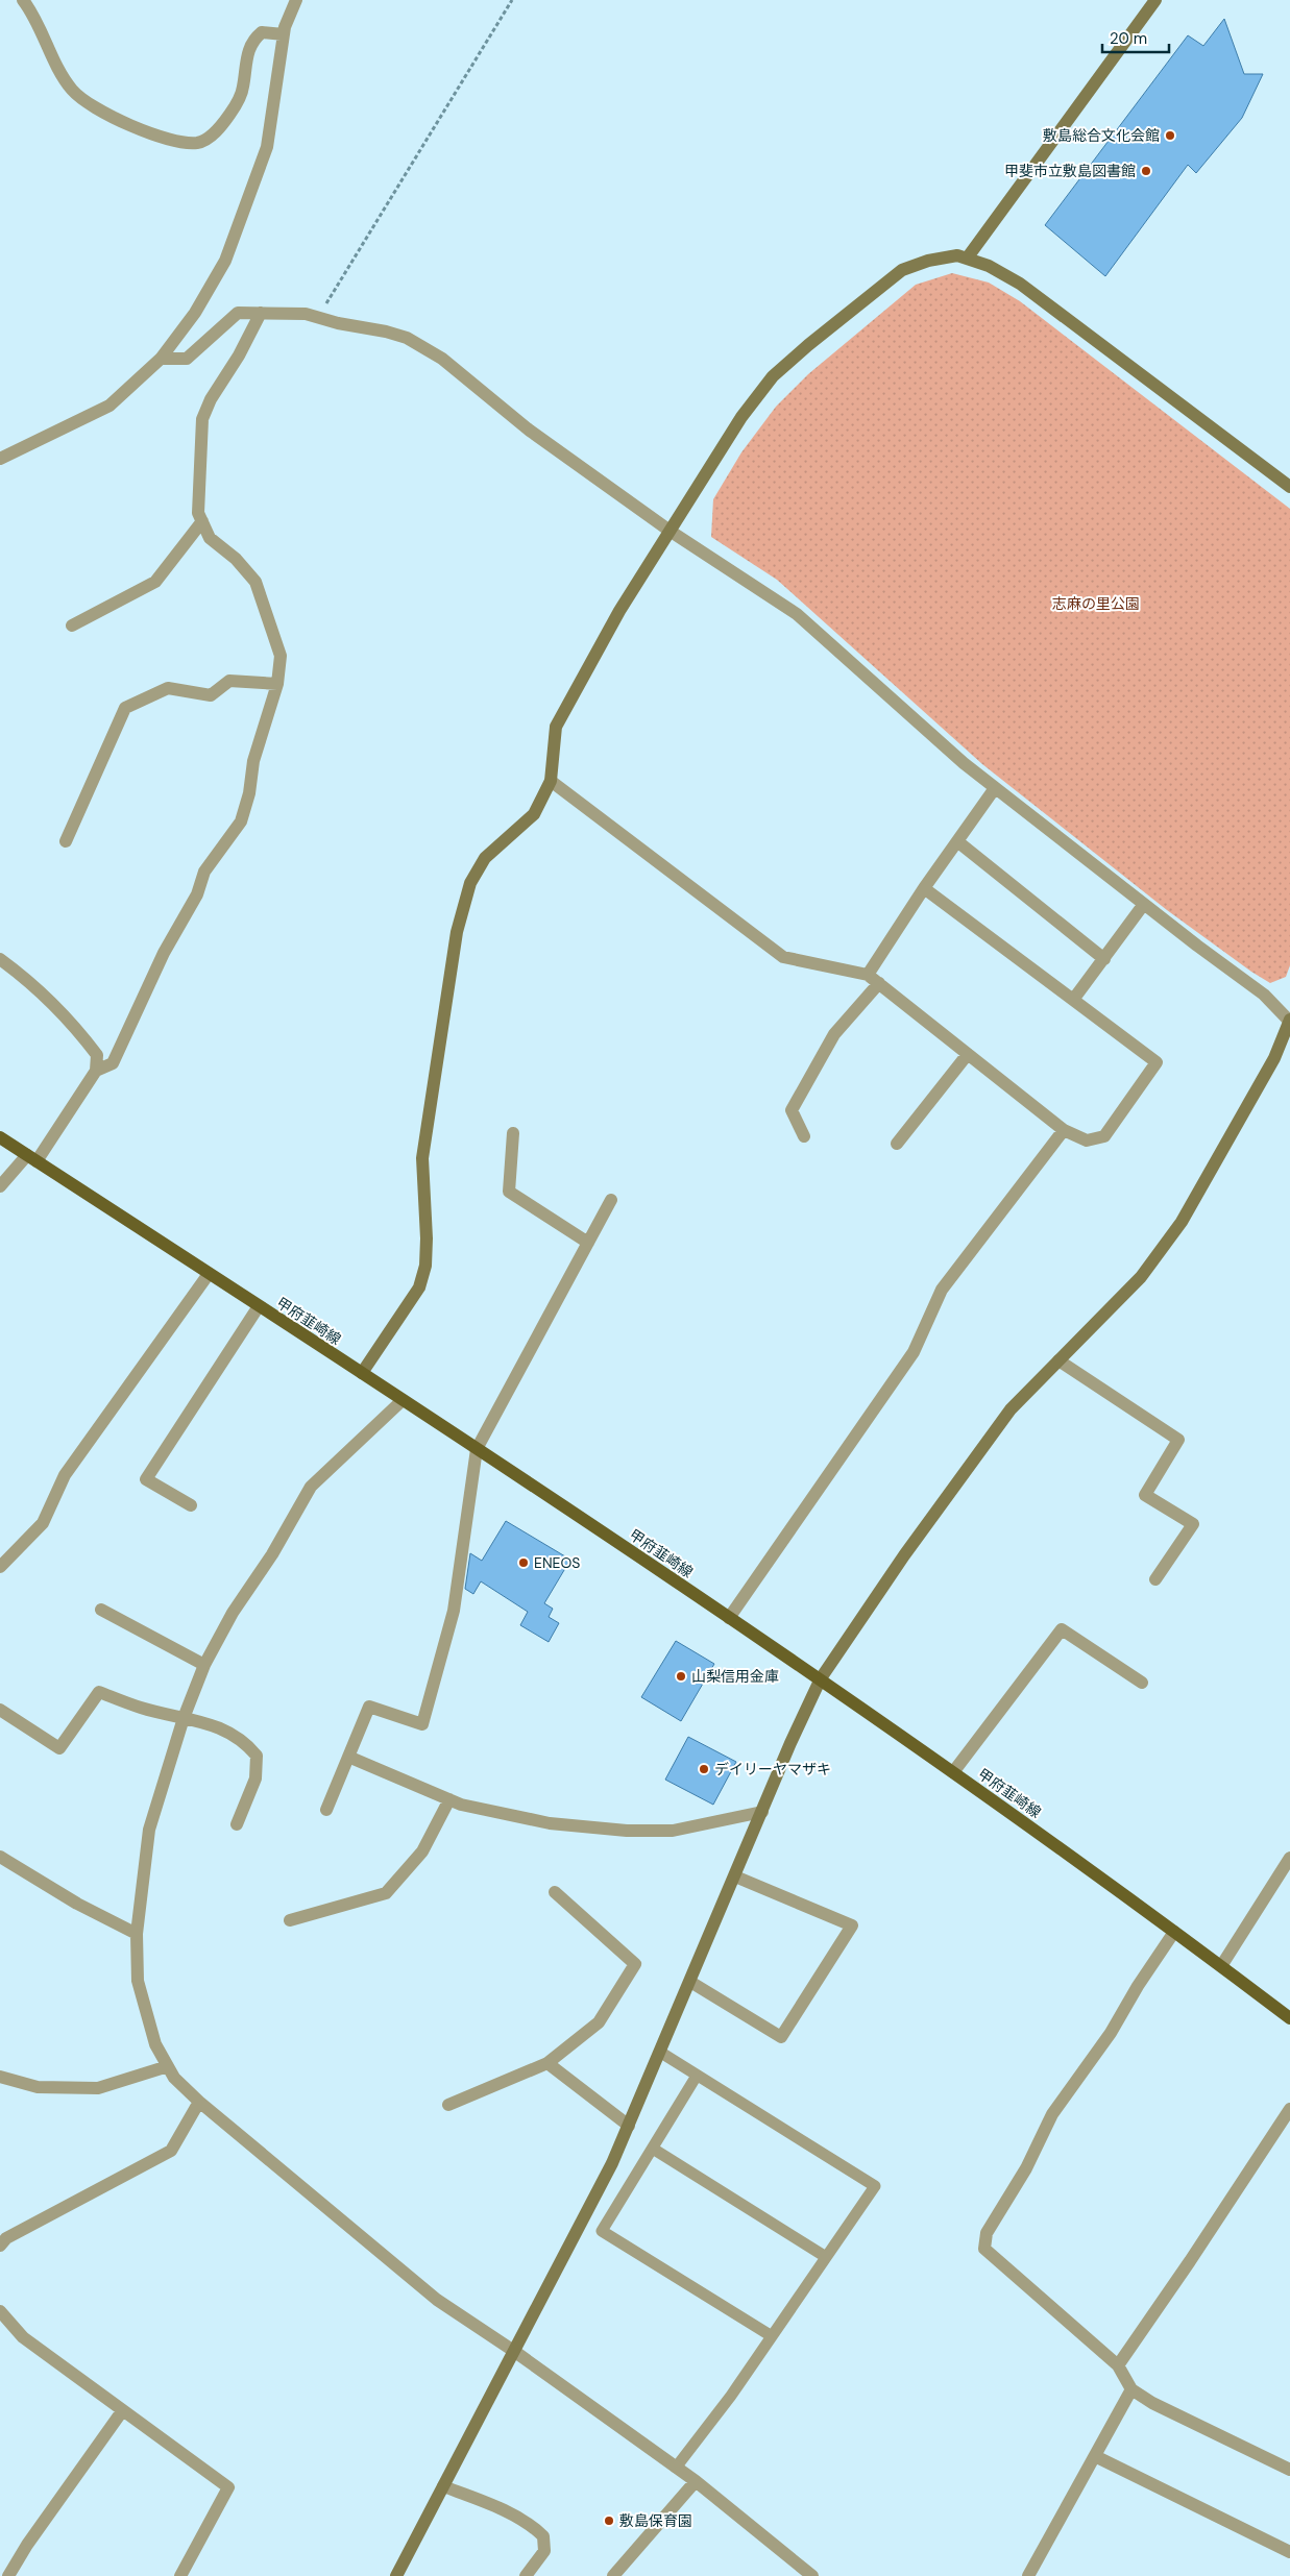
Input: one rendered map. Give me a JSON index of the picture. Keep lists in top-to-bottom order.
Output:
{
  "streets": {
    "main road": ["甲府韮崎線"]
  },
  "parks": ["志麻の里公園"],
  "places": [
    "敷島総合文化会館",
    "甲斐市立敷島図書館",
    "ENEOS",
    "山梨信用金庫",
    "デイリーヤマザキ",
    "敷島保育園"
  ],
  "scale_bar": "20 m"
}
